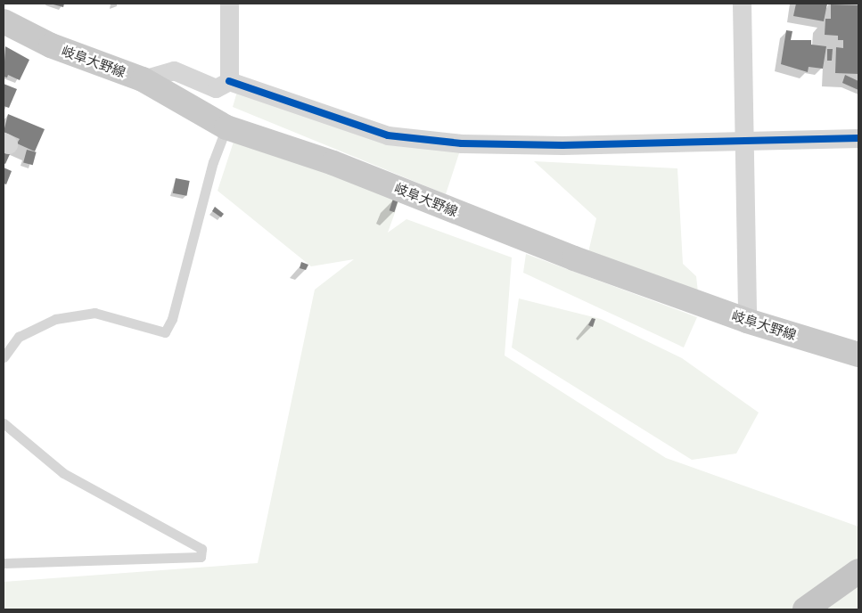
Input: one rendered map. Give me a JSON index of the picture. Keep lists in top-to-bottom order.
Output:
{
  "streets": {
    "main road": ["岐阜大野線"]
  }
}
